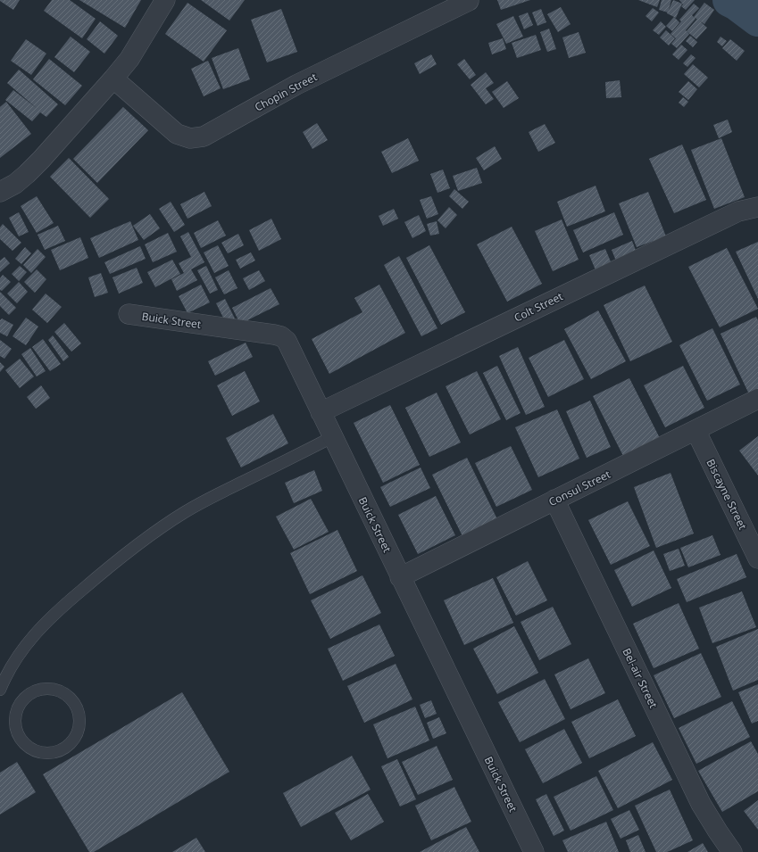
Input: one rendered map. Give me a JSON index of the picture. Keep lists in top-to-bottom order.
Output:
{
  "streets": {
    "street": [
      "Chopin Street",
      "Colt Street",
      "Buick Street",
      "Consul Street",
      "Biscayne Street",
      "Bel-air Street"
    ]
  },
  "crossings": [
    ["Colt Street", "Buick Street"],
    ["Buick Street", "Consul Street"],
    ["Consul Street", "Biscayne Street"],
    ["Consul Street", "Bel-air Street"]
  ]
}
